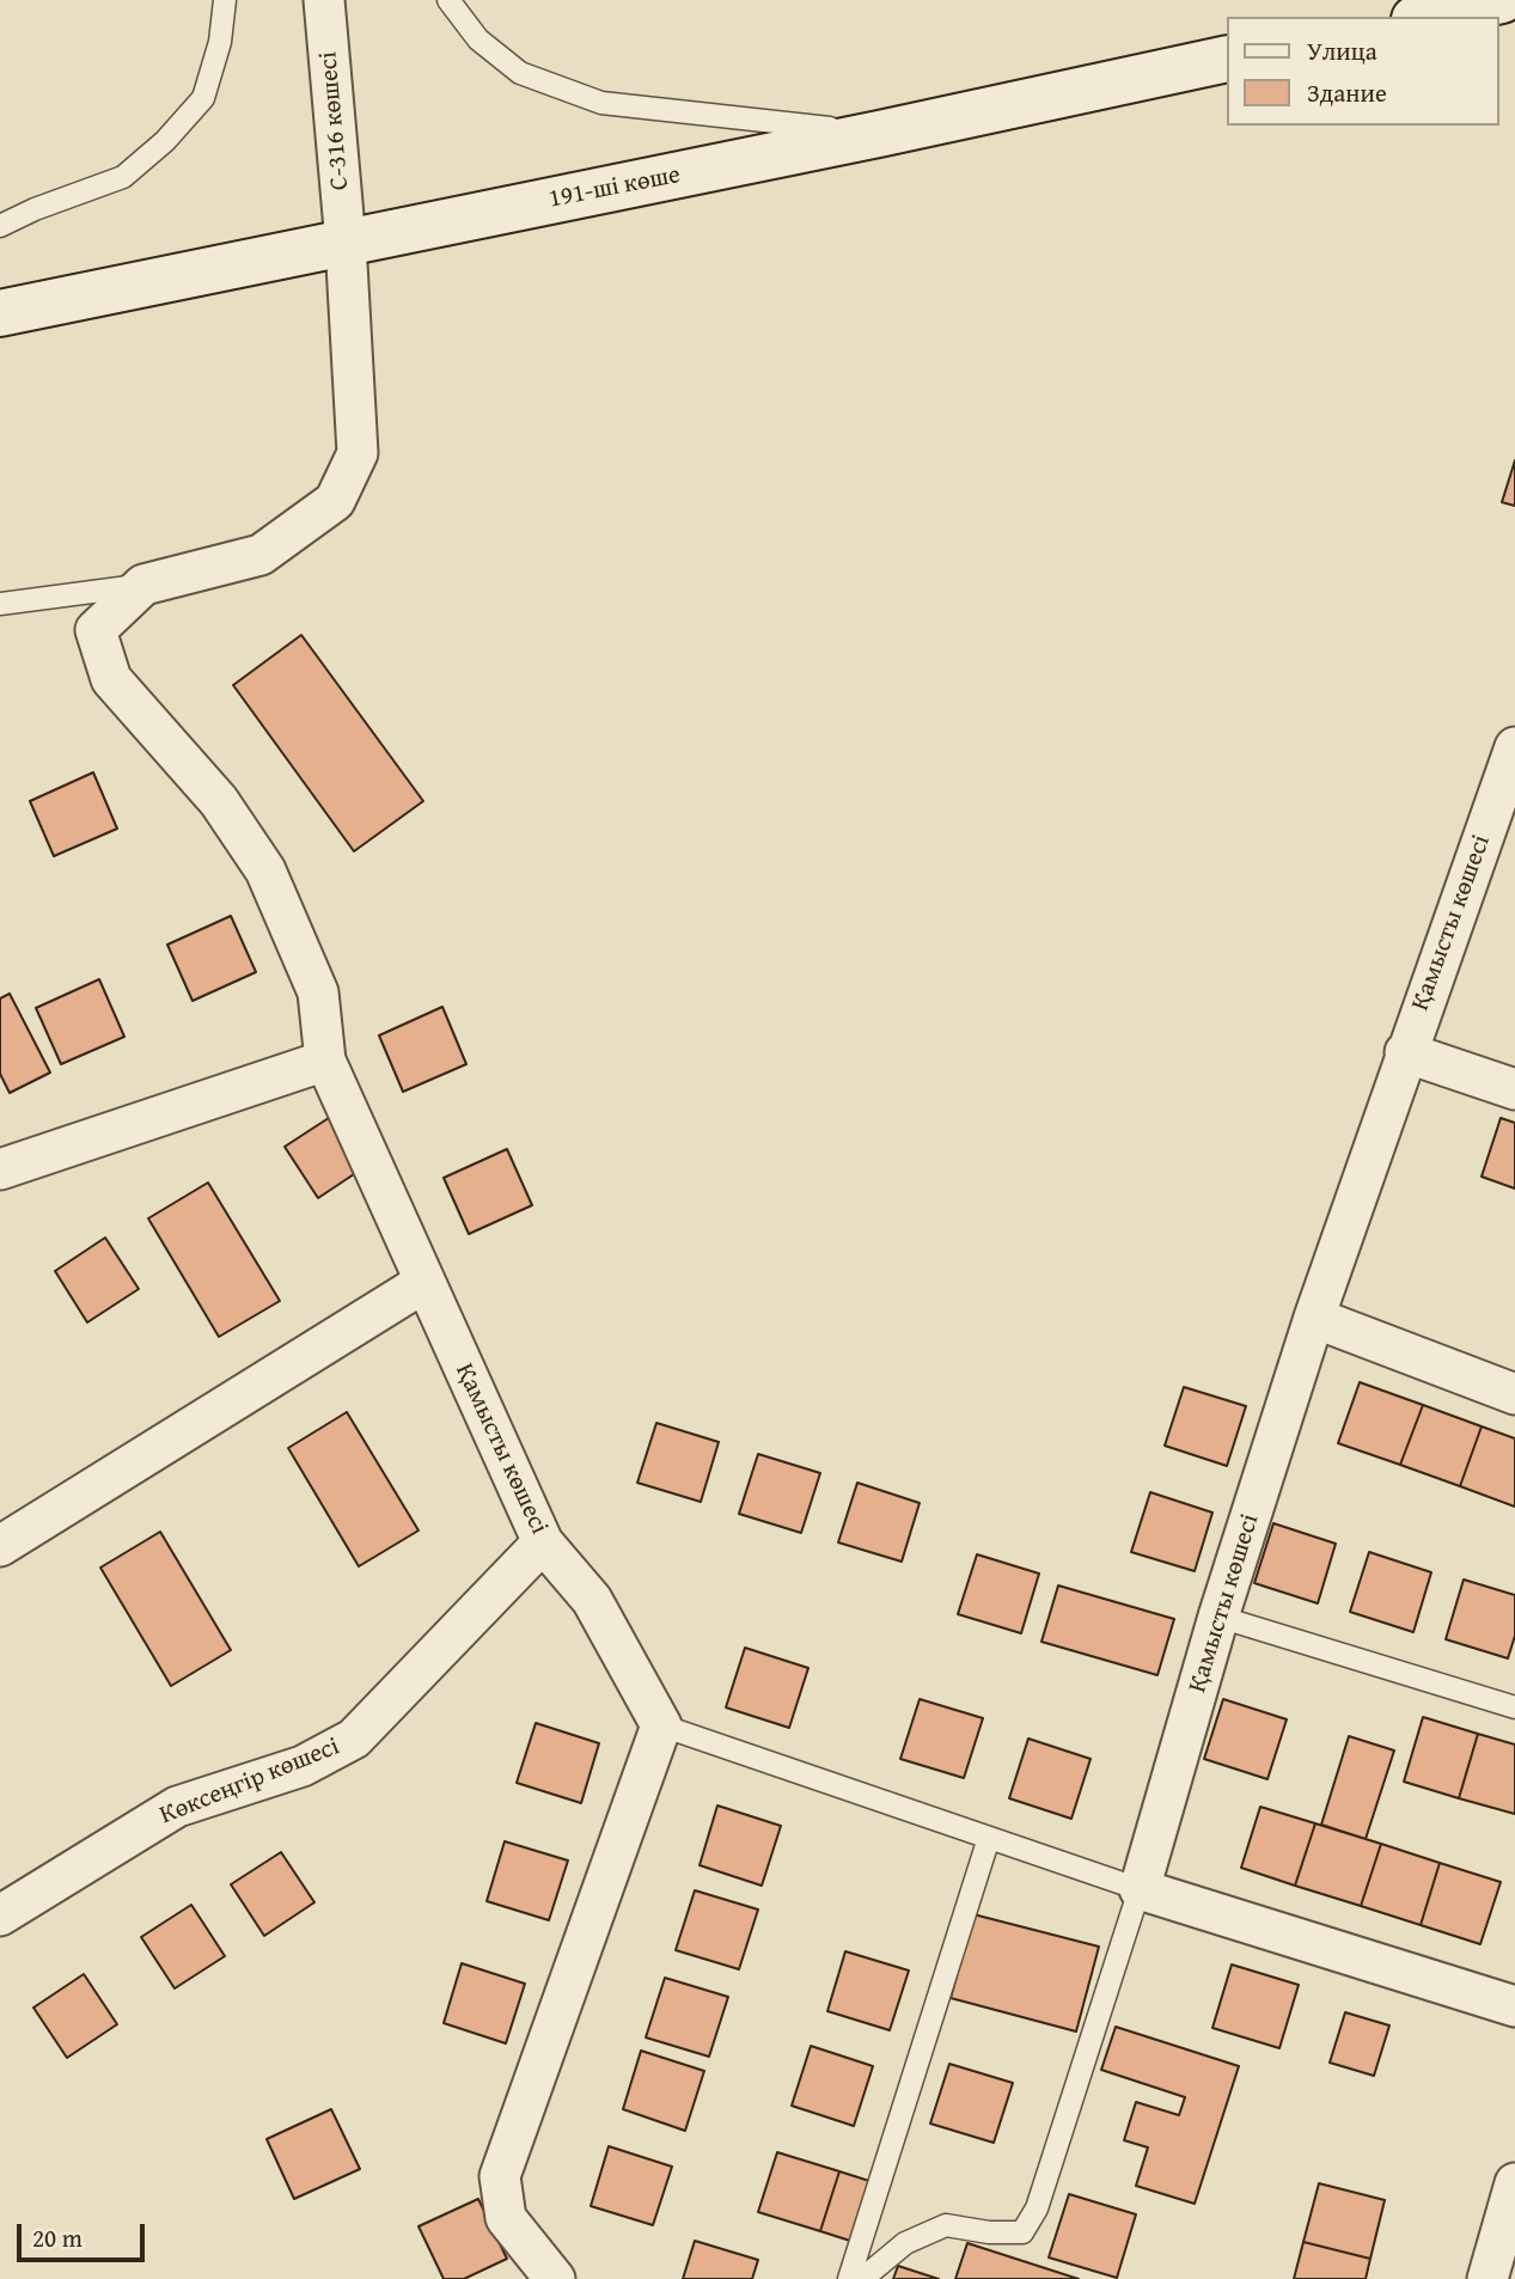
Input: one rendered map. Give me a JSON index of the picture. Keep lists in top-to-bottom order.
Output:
{
  "streets": {
    "main road": ["191-ші көше"],
    "street": ["С-316 көшесі", "Қамысты көшесі", "Көксеңгір көшесі"]
  },
  "crossings": [
    ["С-316 көшесі", "191-ші көше"],
    ["С-316 көшесі", "Қамысты көшесі"],
    ["Қамысты көшесі", "Көксеңгір көшесі"]
  ],
  "legend": ["Улица", "Здание"],
  "scale_bar": "20 m"
}
